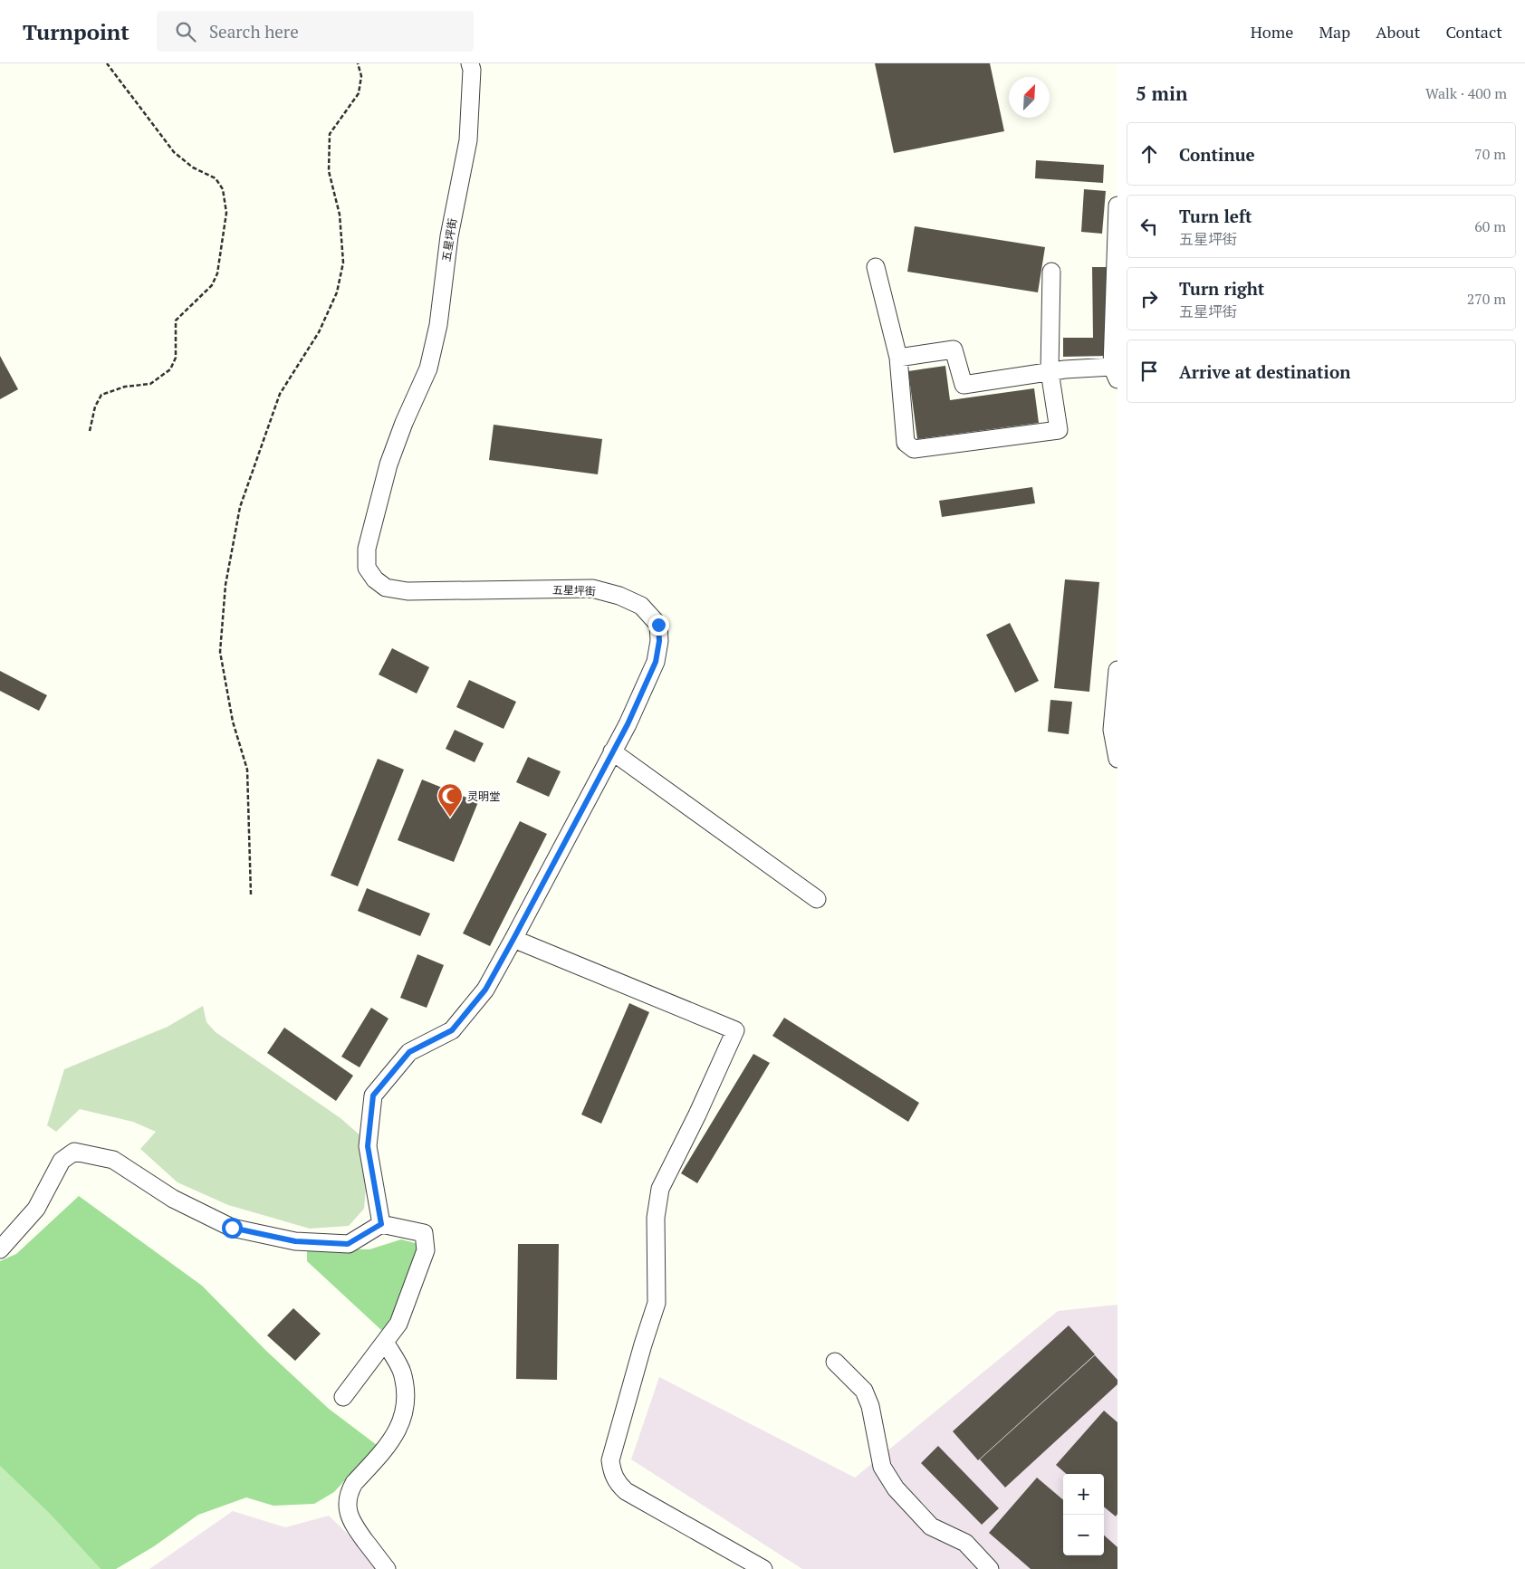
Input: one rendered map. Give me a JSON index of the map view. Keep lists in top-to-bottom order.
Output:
{
  "streets": {
    "street": ["五星坪街"]
  },
  "places": {
    "mosque": ["灵明堂"]
  },
  "north": "top right",
  "page": {
    "header": "Turnpoint",
    "search": "Search here",
    "nav": [
      "Home",
      "Map",
      "About",
      "Contact"
    ],
    "heading": ["5 min", "Walk · 400 m"],
    "list": [
      ["Continue", "70 m"],
      ["Turn left", "五星坪街", "60 m"],
      ["Turn right", "五星坪街", "270 m"],
      "Arrive at destination"
    ],
    "map_buttons": ["+", "−"]
  }
}
